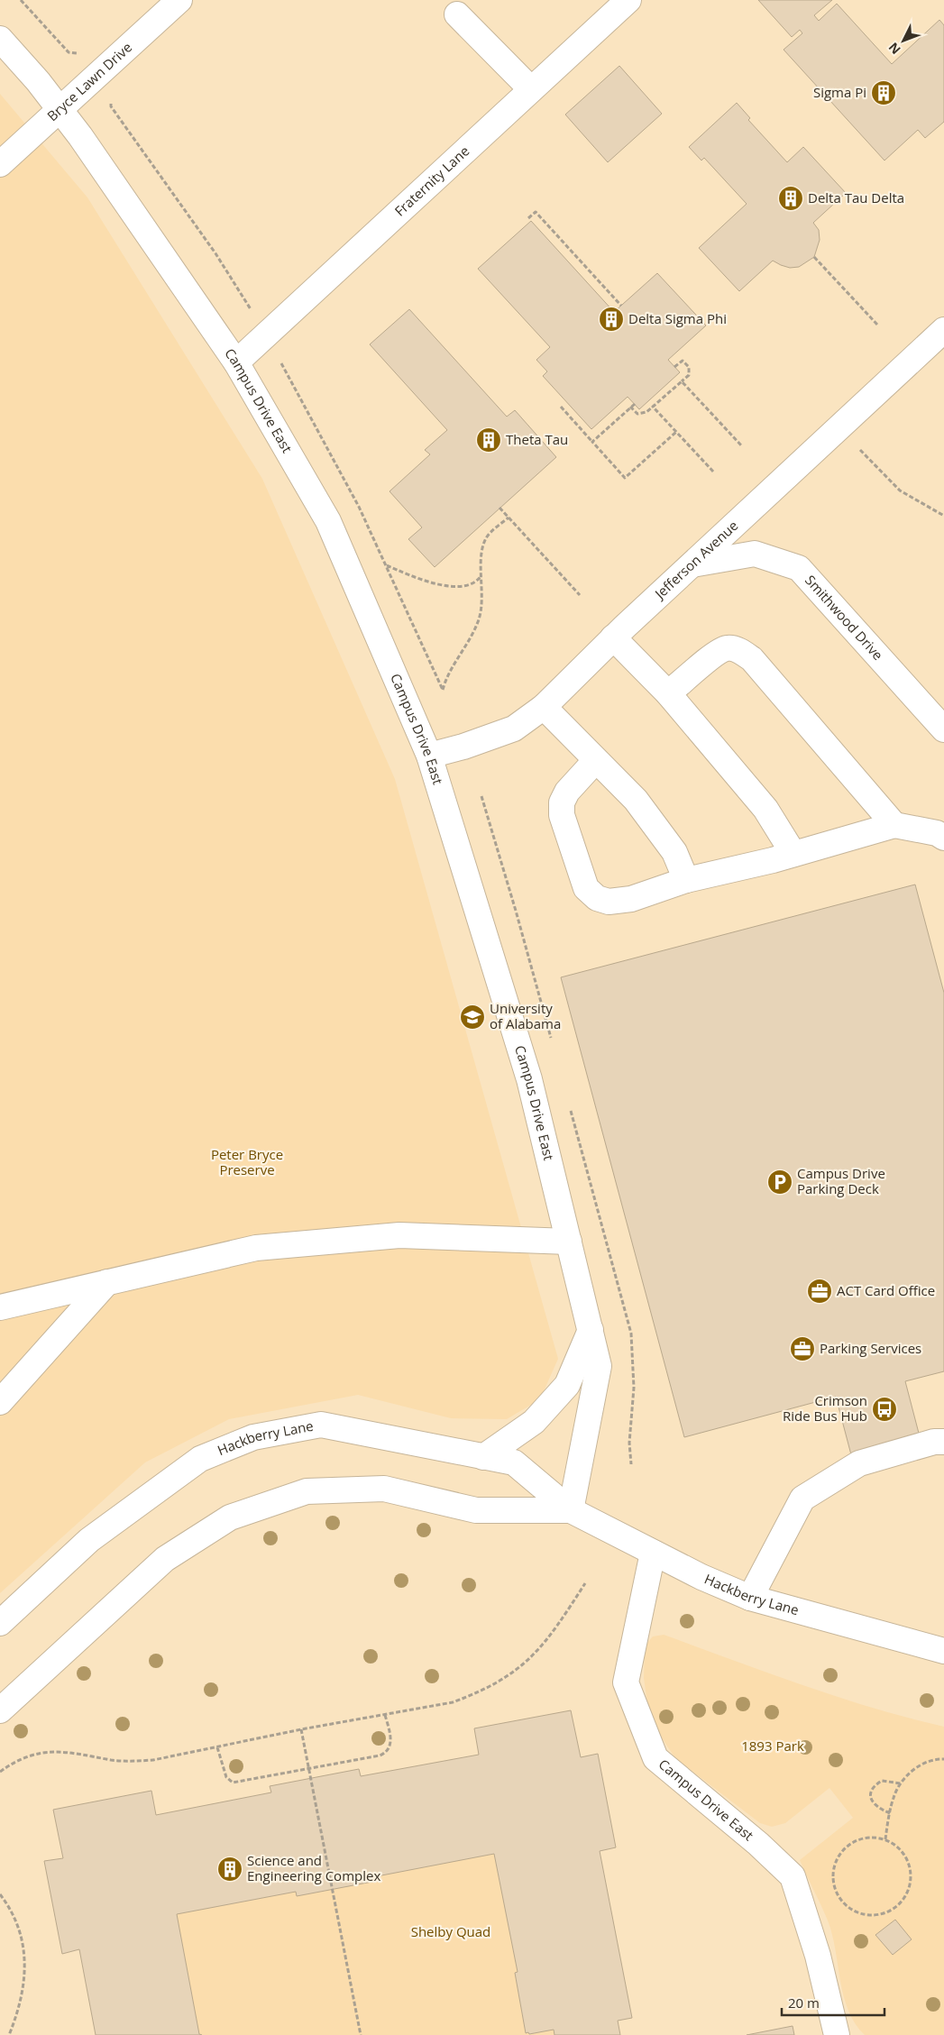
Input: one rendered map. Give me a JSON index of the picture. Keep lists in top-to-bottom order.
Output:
{
  "streets": {
    "street": [
      "Bryce Lawn Drive",
      "Fraternity Lane",
      "Campus Drive East",
      "Jefferson Avenue",
      "Smithwood Drive",
      "Hackberry Lane"
    ]
  },
  "crossings": [
    ["Bryce Lawn Drive", "Campus Drive East"],
    ["Fraternity Lane", "Campus Drive East"],
    ["Campus Drive East", "Jefferson Avenue"],
    ["Campus Drive East", "Hackberry Lane"],
    ["Jefferson Avenue", "Smithwood Drive"]
  ],
  "parks": ["Peter Bryce Preserve", "1893 Park", "Shelby Quad"],
  "places": {
    "building": [
      "Sigma Pi",
      "Delta Tau Delta",
      "Delta Sigma Phi",
      "Theta Tau",
      "Science and Engineering Complex"
    ],
    "school or university": ["University of Alabama"],
    "parking": ["Campus Drive Parking Deck"],
    "office": ["ACT Card Office", "Parking Services"],
    "bus stop": ["Crimson Ride Bus Hub"]
  },
  "scale_bar": "20 m",
  "north": "bottom left"
}
